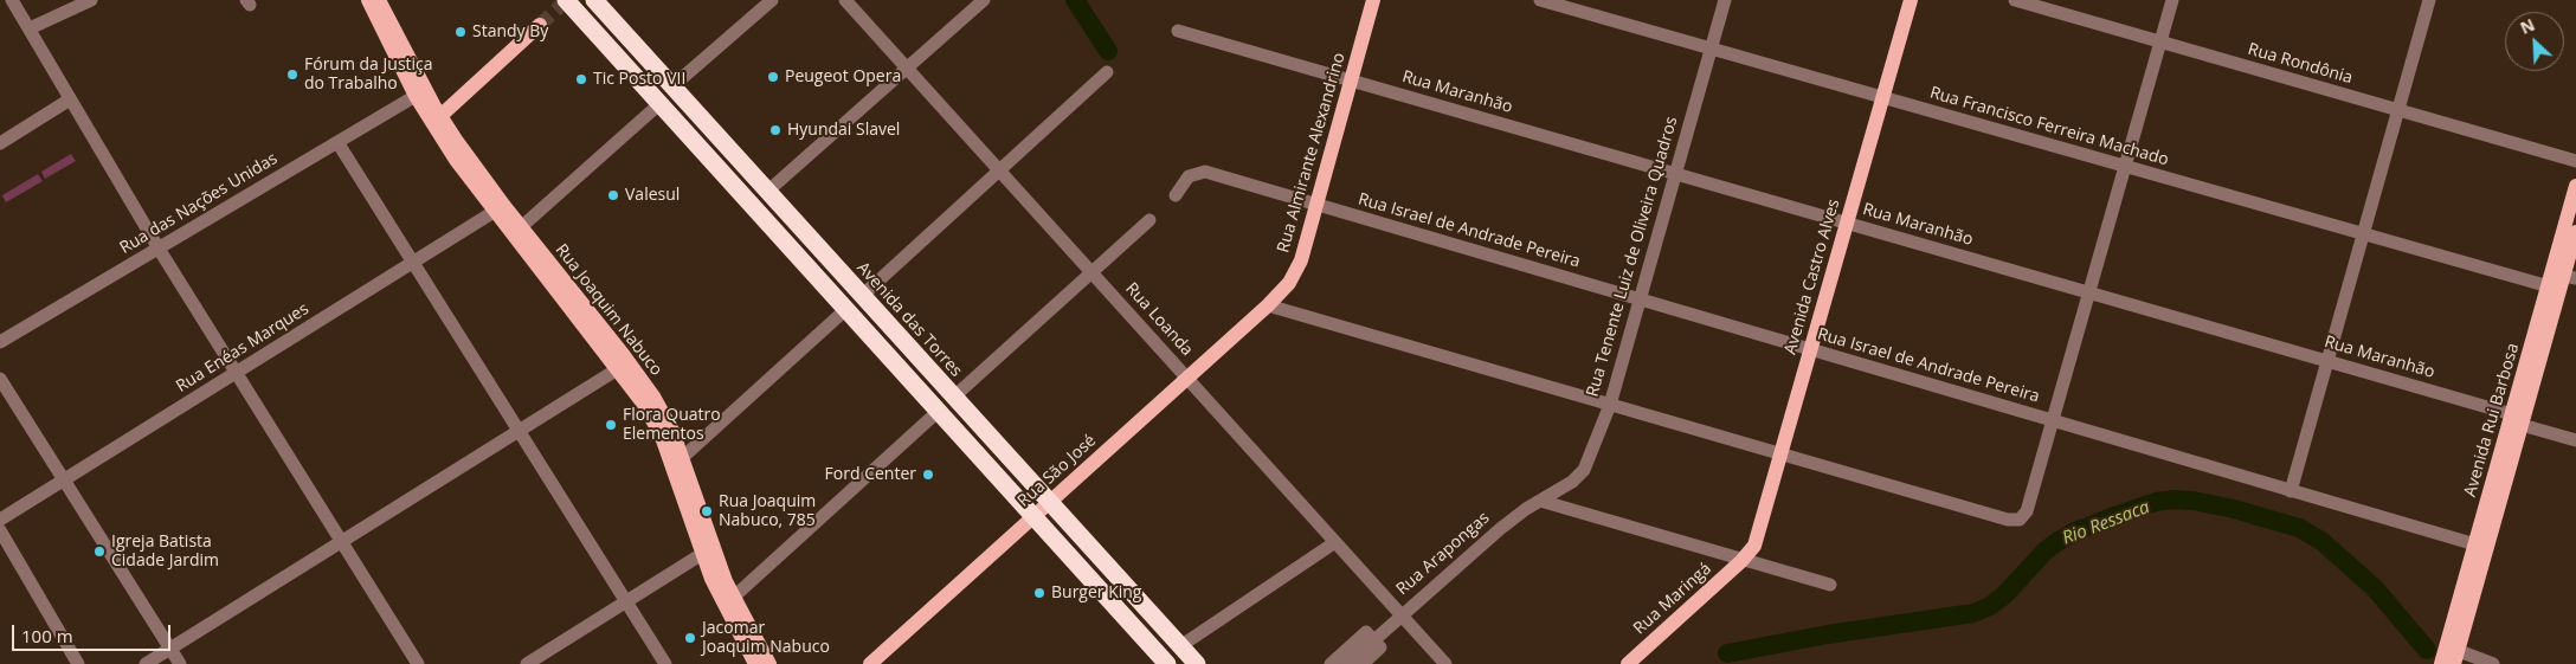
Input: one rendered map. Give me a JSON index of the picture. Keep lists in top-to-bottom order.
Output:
{
  "streets": {
    "highway": ["Avenida das Torres"],
    "main road": [
      "Rua Almirante Alexandrino",
      "Avenida Castro Alves",
      "Rua Joaquim Nabuco",
      "Avenida Rui Barbosa",
      "Rua São José",
      "Rua Maringá"
    ],
    "street": [
      "Rua Rondônia",
      "Rua Maranhão",
      "Rua Francisco Ferreira Machado",
      "Rua das Nações Unidas",
      "Rua Israel de Andrade Pereira",
      "Rua Tenente Luiz de Oliveira Quadros",
      "Rua Loanda",
      "Rua Enéas Marques",
      "Rua Arapongas"
    ]
  },
  "crossings": [
    ["Rua Maranhão", "Rua Almirante Alexandrino"],
    ["Rua Maranhão", "Rua Tenente Luiz de Oliveira Quadros"],
    ["Rua Maranhão", "Avenida Castro Alves"],
    ["Rua Maranhão", "Avenida Rui Barbosa"],
    ["Rua Francisco Ferreira Machado", "Rua Tenente Luiz de Oliveira Quadros"],
    ["Rua Francisco Ferreira Machado", "Avenida Castro Alves"],
    ["Rua Francisco Ferreira Machado", "Avenida Rui Barbosa"],
    ["Rua Almirante Alexandrino", "Rua Israel de Andrade Pereira"],
    ["Rua Almirante Alexandrino", "Rua São José"],
    ["Rua das Nações Unidas", "Rua Joaquim Nabuco"],
    ["Rua Israel de Andrade Pereira", "Rua Tenente Luiz de Oliveira Quadros"],
    ["Rua Israel de Andrade Pereira", "Avenida Castro Alves"],
    ["Rua Israel de Andrade Pereira", "Avenida Rui Barbosa"],
    ["Rua Tenente Luiz de Oliveira Quadros", "Rua Arapongas"],
    ["Avenida Castro Alves", "Rua Maringá"],
    ["Rua Joaquim Nabuco", "Rua Enéas Marques"],
    ["Avenida das Torres", "Rua São José"],
    ["Rua Loanda", "Rua São José"],
    ["Rua Loanda", "Rua Arapongas"]
  ],
  "water": ["Rio Ressaca"],
  "places": [
    "Standy By",
    "Fórum da Justiça do Trabalho",
    "Peugeot Opera",
    "Tic Posto VII",
    "Hyundai Slavel",
    "Valesul",
    "Flora Quatro Elementos",
    "Ford Center",
    "Rua Joaquim Nabuco, 785",
    "Igreja Batista Cidade Jardim",
    "Burger King",
    "Jacomar Joaquim Nabuco"
  ],
  "scale_bar": "100 m",
  "north": "top left"
}
